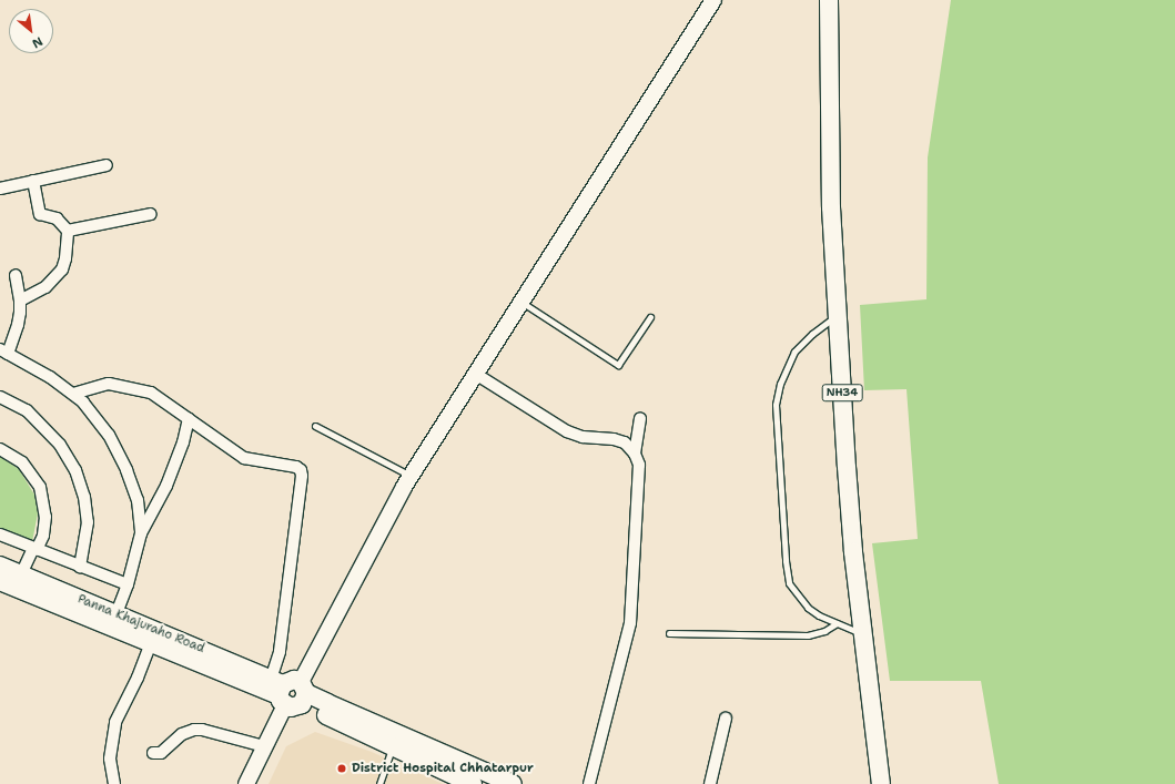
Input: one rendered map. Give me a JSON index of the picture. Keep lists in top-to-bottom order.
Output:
{
  "streets": {
    "main road": ["NH34", "Panna Khajuraho Road"]
  },
  "places": ["District Hospital Chhatarpur"],
  "north": "bottom right"
}
